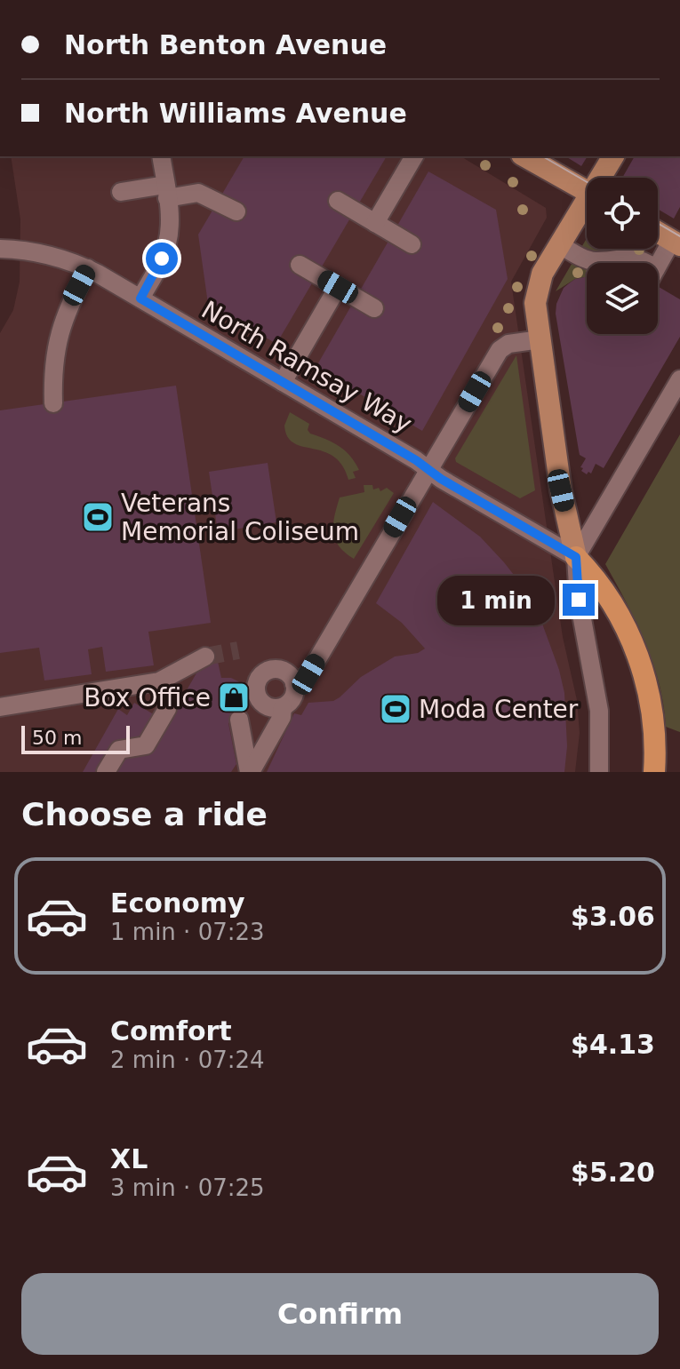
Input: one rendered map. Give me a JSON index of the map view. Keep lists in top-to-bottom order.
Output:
{
  "streets": {
    "street": ["North Ramsay Way"]
  },
  "places": {
    "sports": ["Veterans Memorial Coliseum", "Moda Center"],
    "shop": ["Box Office"]
  },
  "scale_bar": "50 m",
  "page": {
    "banner": ["North Benton Avenue", "North Williams Avenue"],
    "bubble": "1 min",
    "scale": "50 m",
    "heading": "Choose a ride",
    "list": [
      {
        "name": "Economy",
        "note": "1 min · 07:23",
        "value": "$3.06"
      },
      {
        "name": "Comfort",
        "note": "2 min · 07:24",
        "value": "$4.13"
      },
      {
        "name": "XL",
        "note": "3 min · 07:25",
        "value": "$5.20"
      }
    ],
    "buttons": "Confirm"
  }
}
